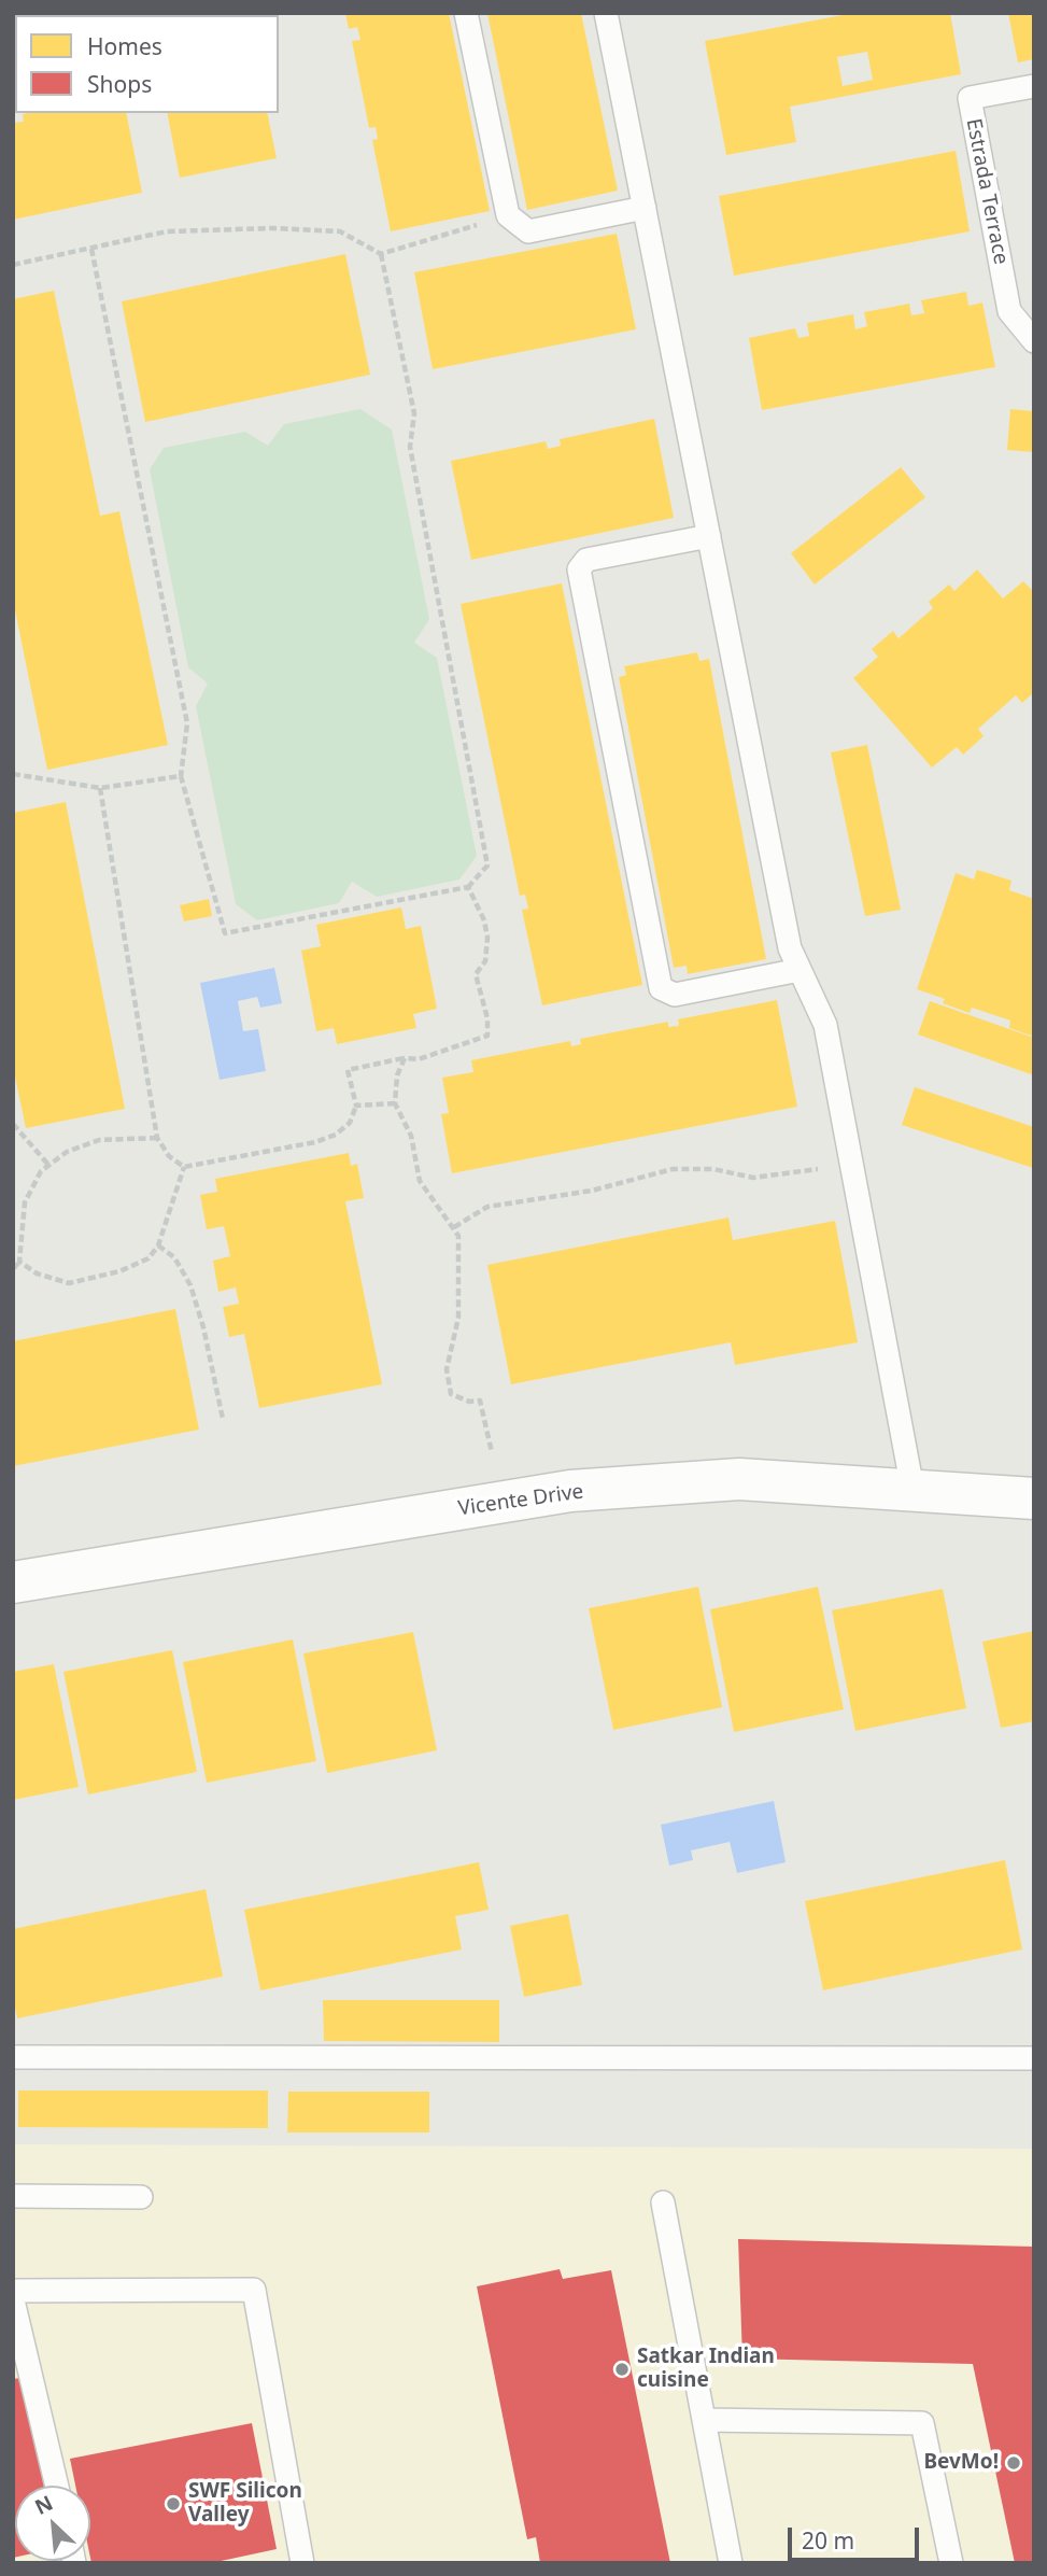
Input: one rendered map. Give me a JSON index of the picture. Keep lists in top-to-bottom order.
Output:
{
  "streets": {
    "street": ["Vicente Drive"],
    "lane": ["Estrada Terrace"]
  },
  "places": ["Satkar Indian cuisine", "BevMo!", "SWF Silicon Valley"],
  "legend": ["Homes", "Shops"],
  "scale_bar": "20 m",
  "north": "top left"
}
